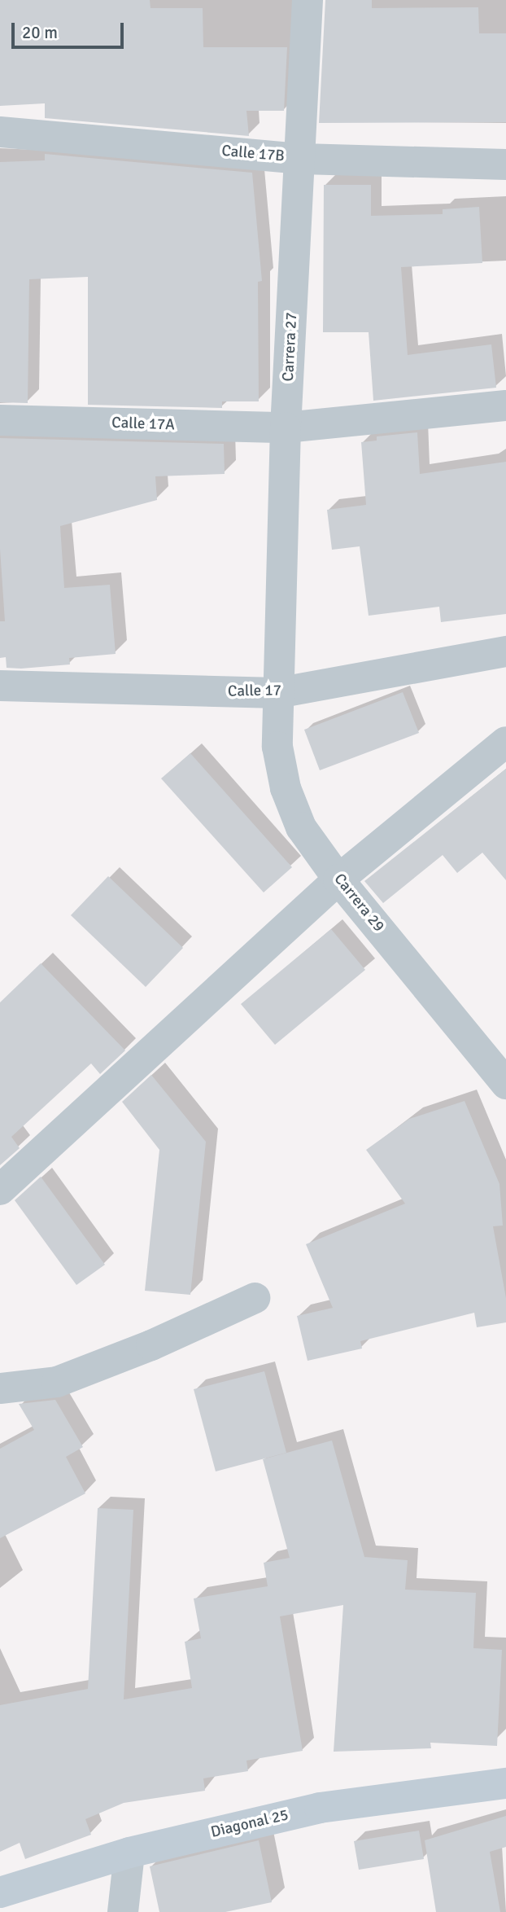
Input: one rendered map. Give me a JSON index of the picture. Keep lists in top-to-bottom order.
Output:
{
  "streets": {
    "main road": ["Diagonal 25"],
    "street": [
      "Calle 17B",
      "Carrera 27",
      "Calle 17A",
      "Calle 17",
      "Carrera 29"
    ]
  },
  "crossings": [
    ["Calle 17B", "Carrera 27"],
    ["Carrera 27", "Calle 17A"],
    ["Carrera 27", "Calle 17"],
    ["Carrera 27", "Carrera 29"],
    ["Calle 17", "Carrera 29"]
  ],
  "scale_bar": "20 m"
}
